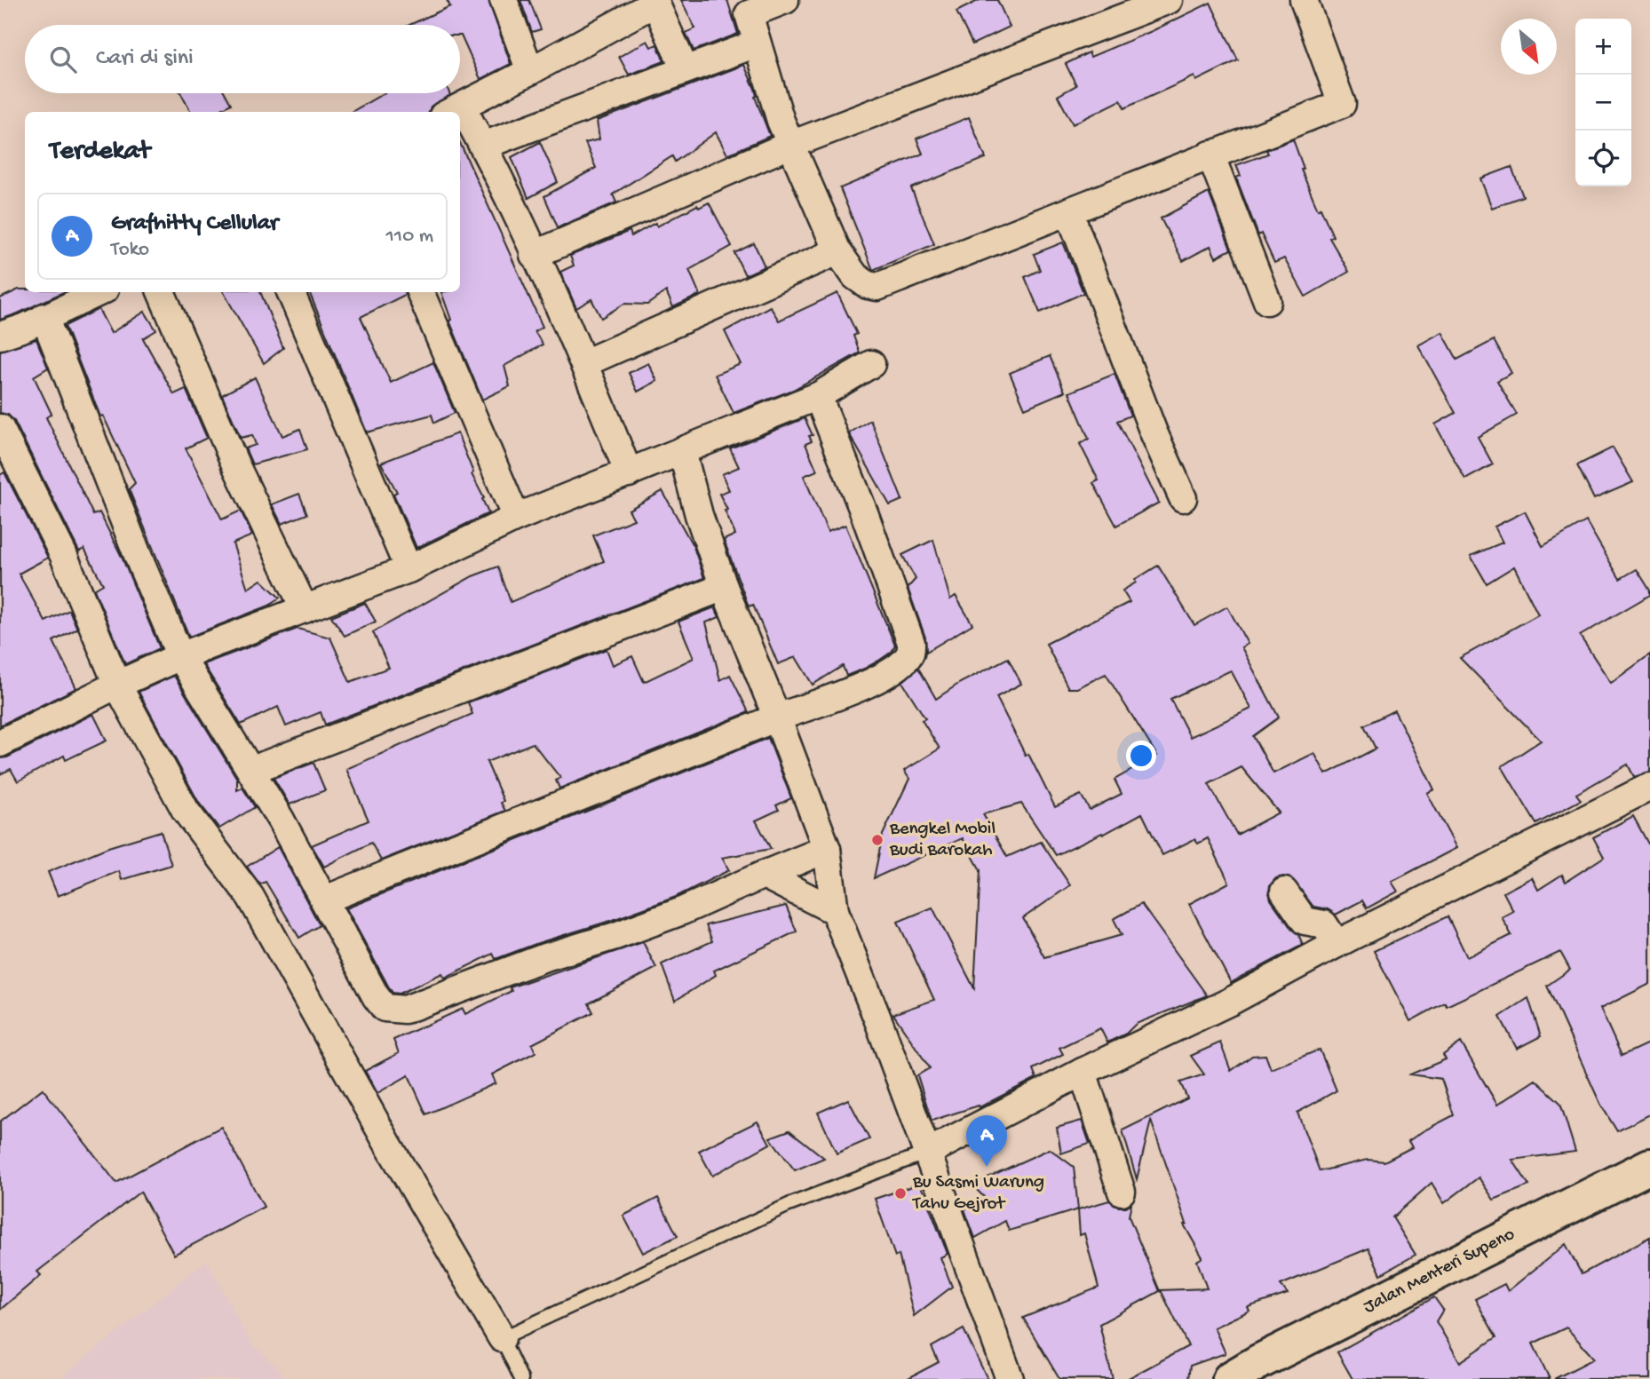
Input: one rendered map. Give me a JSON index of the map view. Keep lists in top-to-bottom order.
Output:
{
  "streets": {
    "main road": ["Jalan Menteri Supeno"]
  },
  "places": ["Bengkel Mobil Budi Barokah", "Bu Sasmi Warung Tahu Gejrot"],
  "north": "bottom right",
  "page": {
    "map_buttons": ["+", "−"],
    "search": "Cari di sini",
    "heading": "Terdekat",
    "list": [
      {
        "mark": "A",
        "name": "Grafhitty Cellular",
        "note": "Toko",
        "value": "110 m"
      }
    ],
    "pins": "A"
  }
}
